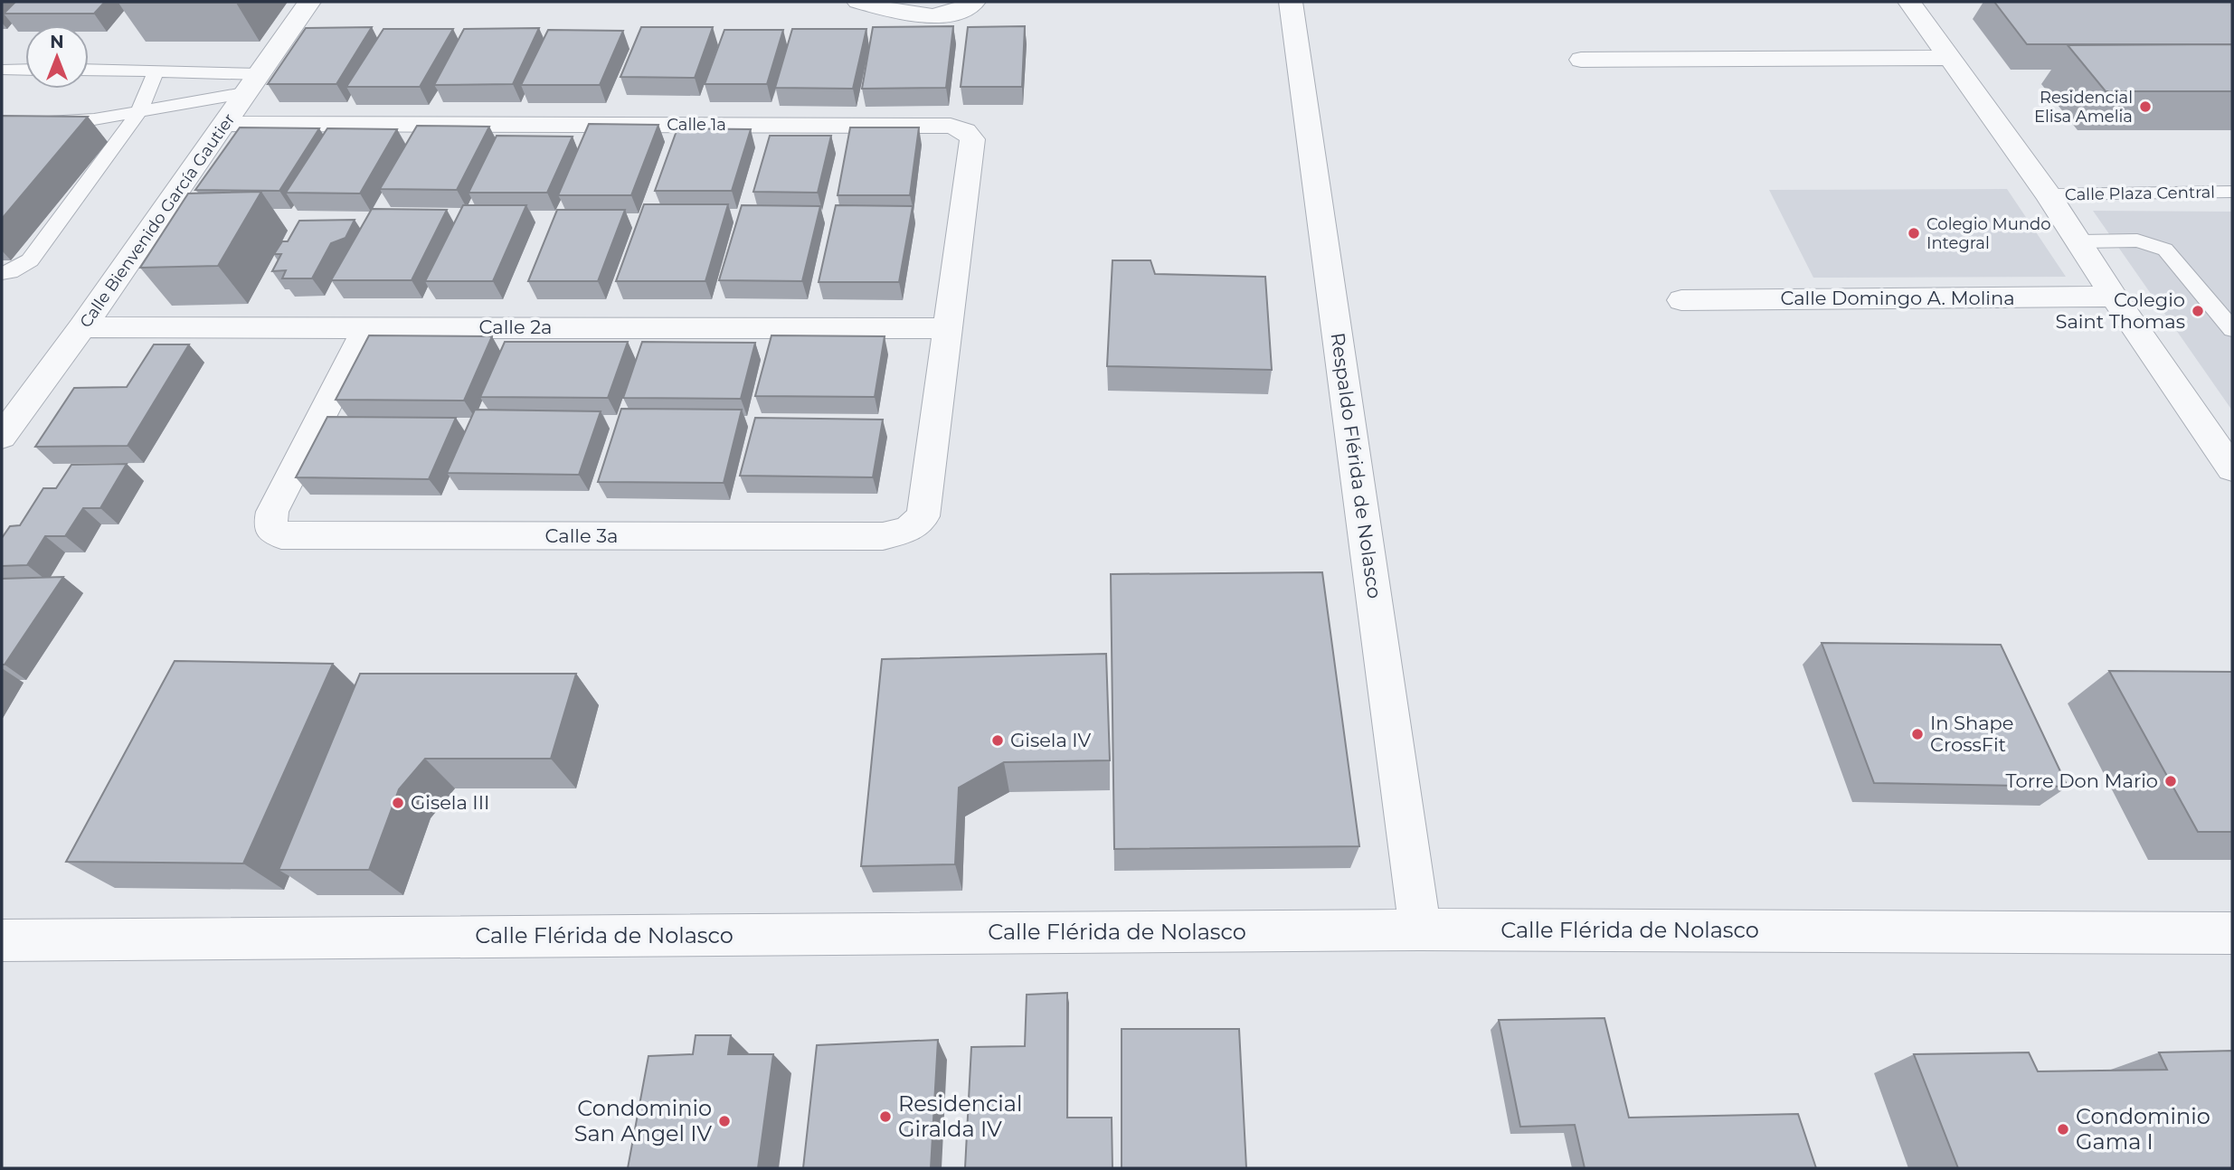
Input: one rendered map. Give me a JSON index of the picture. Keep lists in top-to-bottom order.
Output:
{
  "streets": {
    "street": [
      "Calle 1a",
      "Calle Bienvenido García Gautier",
      "Calle Domingo A. Molina",
      "Calle 2a",
      "Respaldo Flérida de Nolasco",
      "Calle 3a",
      "Calle Flérida de Nolasco"
    ],
    "lane": ["Calle Plaza Central"]
  },
  "crossings": [
    ["Calle 1a", "Calle Bienvenido García Gautier"],
    ["Calle 1a", "Calle 2a"],
    ["Calle 1a", "Calle 3a"],
    ["Calle Bienvenido García Gautier", "Calle 2a"],
    ["Calle 2a", "Calle 3a"],
    ["Respaldo Flérida de Nolasco", "Calle Flérida de Nolasco"]
  ],
  "places": [
    "Residencial Elisa Amelia",
    "Colegio Mundo Integral",
    "Colegio Saint Thomas",
    "In Shape CrossFit",
    "Gisela IV",
    "Torre Don Mario",
    "Gisela III",
    "Residencial Giralda IV",
    "Condominio San Angel IV",
    "Condominio Gama I"
  ],
  "north": "top"
}
